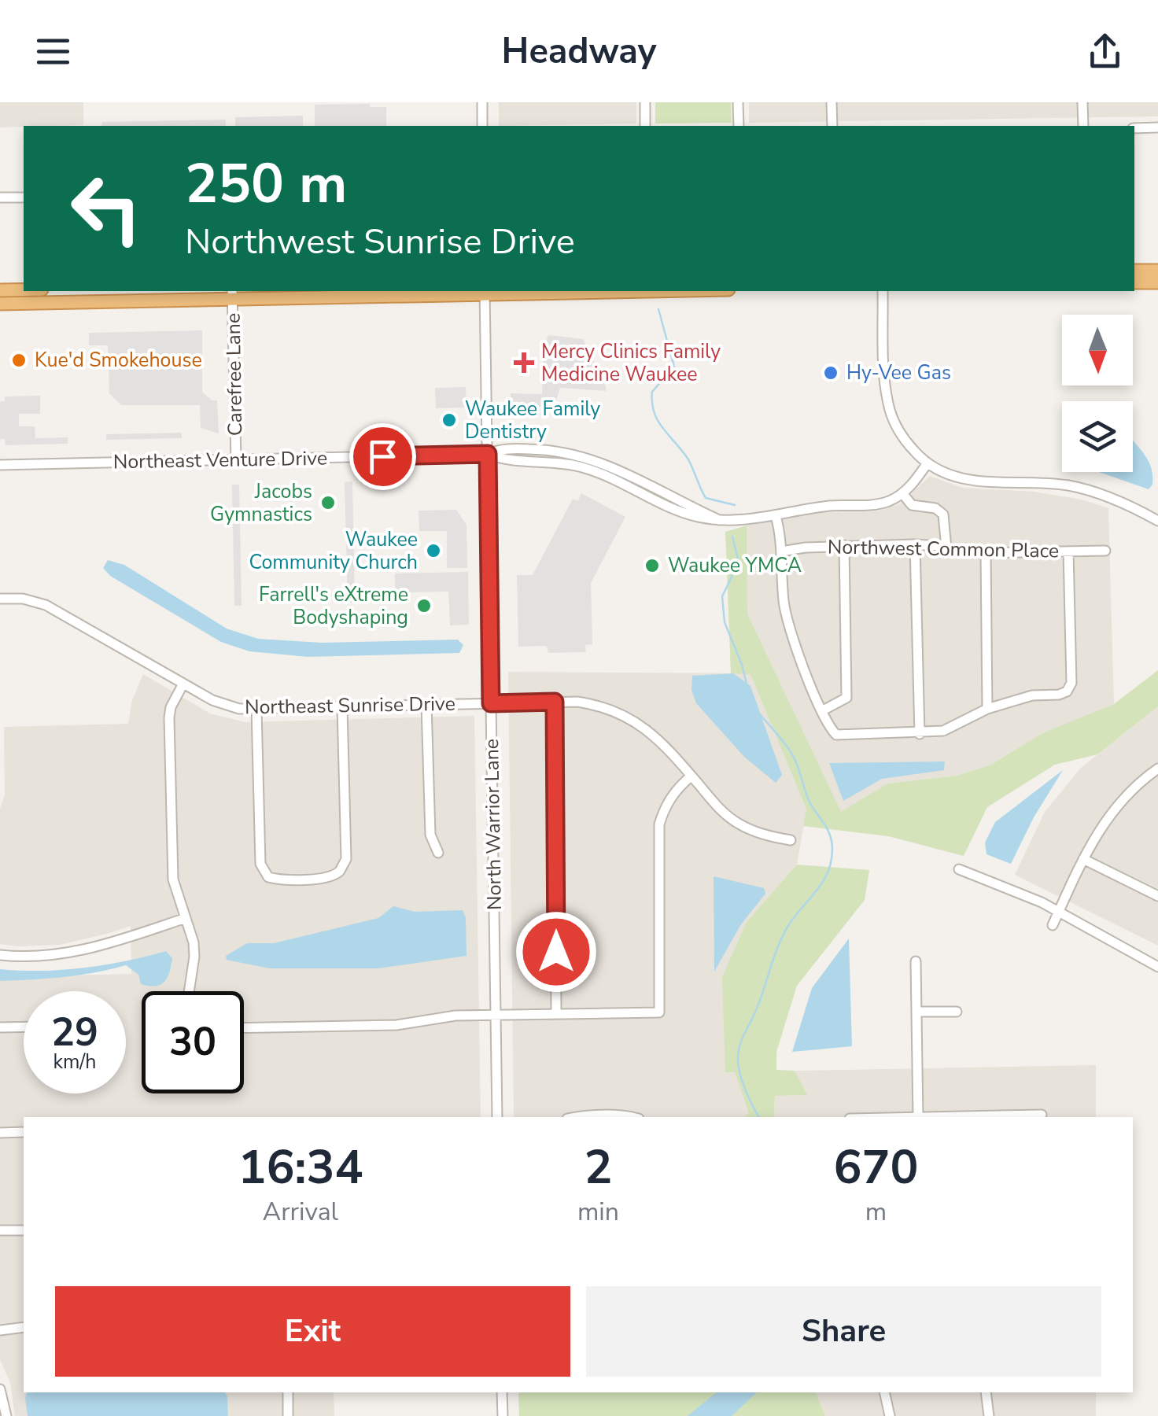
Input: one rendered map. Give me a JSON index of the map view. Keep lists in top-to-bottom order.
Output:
{
  "streets": {
    "street": [
      "Carefree Lane",
      "Northeast Venture Drive",
      "Northwest Common Place",
      "Northeast Sunrise Drive",
      "North Warrior Lane"
    ]
  },
  "crossings": [
    ["Carefree Lane", "Northeast Venture Drive"],
    ["Northeast Venture Drive", "North Warrior Lane"],
    ["Northeast Sunrise Drive", "North Warrior Lane"]
  ],
  "places": {
    "other": [
      "Kue'd Smokehouse",
      "Hy-Vee Gas",
      "Waukee Family Dentistry",
      "Jacobs Gymnastics",
      "Waukee Community Church",
      "Waukee YMCA",
      "Farrell's eXtreme Bodyshaping"
    ],
    "health": ["Mercy Clinics Family Medicine Waukee"]
  },
  "north": "bottom",
  "page": {
    "header": "Headway",
    "turn": ["250 m", "Northwest Sunrise Drive"],
    "speed": "29 km/h",
    "limit": "30",
    "eta": [
      "16:34",
      "Arrival",
      "2",
      "min",
      "670",
      "m"
    ],
    "buttons": ["Exit", "Share"]
  }
}
